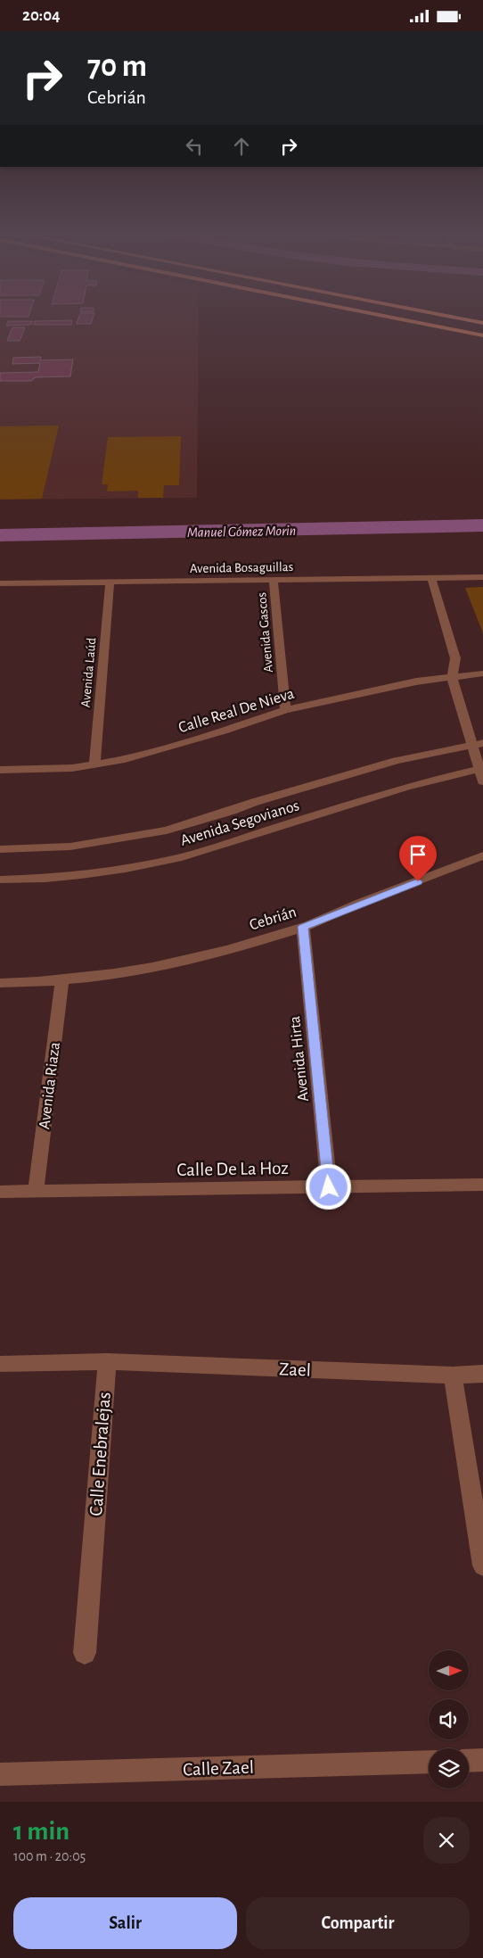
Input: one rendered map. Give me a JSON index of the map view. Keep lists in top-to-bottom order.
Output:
{
  "streets": {
    "street": [
      "Avenida Bosaguillas",
      "Avenida Gascos",
      "Avenida Laúd",
      "Calle Real De Nieva",
      "Avenida Segovianos",
      "Cebrián",
      "Avenida Hirta",
      "Avenida Riaza",
      "Calle De La Hoz",
      "Zael",
      "Calle Enebralejas",
      "Calle Zael"
    ]
  },
  "crossings": [
    ["Avenida Bosaguillas", "Avenida Gascos"],
    ["Avenida Bosaguillas", "Avenida Laúd"],
    ["Avenida Gascos", "Calle Real De Nieva"],
    ["Avenida Laúd", "Calle Real De Nieva"],
    ["Cebrián", "Avenida Hirta"],
    ["Cebrián", "Avenida Riaza"],
    ["Avenida Hirta", "Calle De La Hoz"],
    ["Avenida Riaza", "Calle De La Hoz"],
    ["Zael", "Calle Enebralejas"]
  ],
  "water": ["Manuel Gómez Morin"],
  "north": "right",
  "page": {
    "status": "20:04",
    "turn": ["70 m", "Cebrián"],
    "heading": ["1 min", "100 m · 20:05"],
    "buttons": ["Salir", "Compartir"]
  }
}
